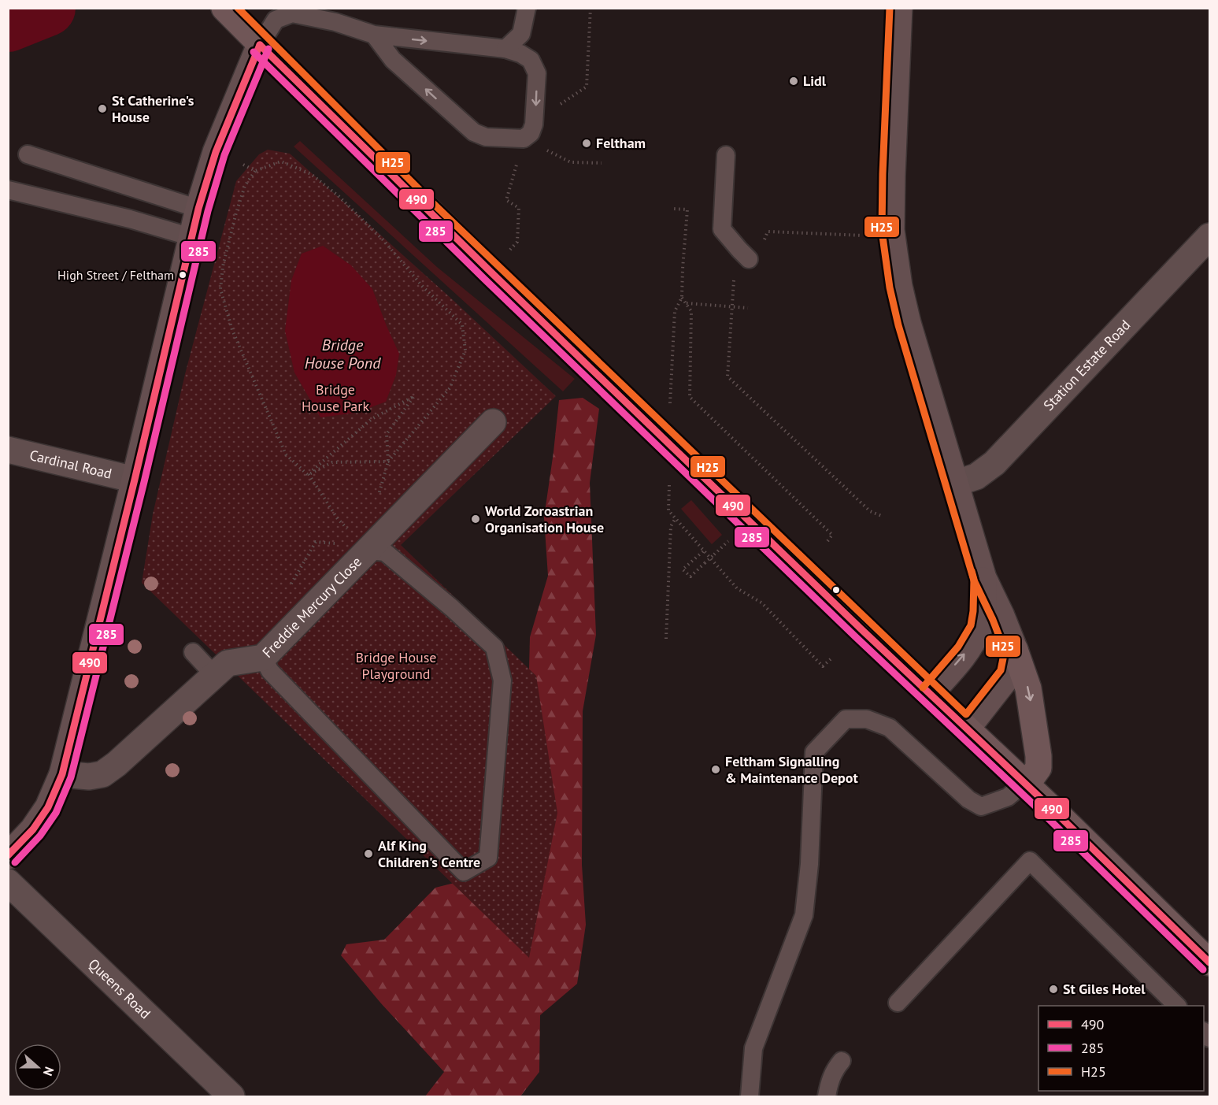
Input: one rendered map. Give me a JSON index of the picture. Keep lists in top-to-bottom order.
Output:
{
  "streets": {
    "street": [
      "Station Estate Road",
      "Cardinal Road",
      "Freddie Mercury Close",
      "Queens Road"
    ]
  },
  "water": ["Bridge House Pond"],
  "parks": ["Bridge House Park", "Bridge House Playground"],
  "places": [
    "Lidl",
    "St Catherine's House",
    "Feltham",
    "High Street / Feltham",
    "World Zoroastrian Organisation House",
    "Feltham Signalling & Maintenance Depot",
    "Alf King Children's Centre",
    "St Giles Hotel"
  ],
  "lines": ["transit line H25", "transit line 490", "transit line 285"],
  "legend": ["490", "285", "H25"],
  "north": "right"
}
